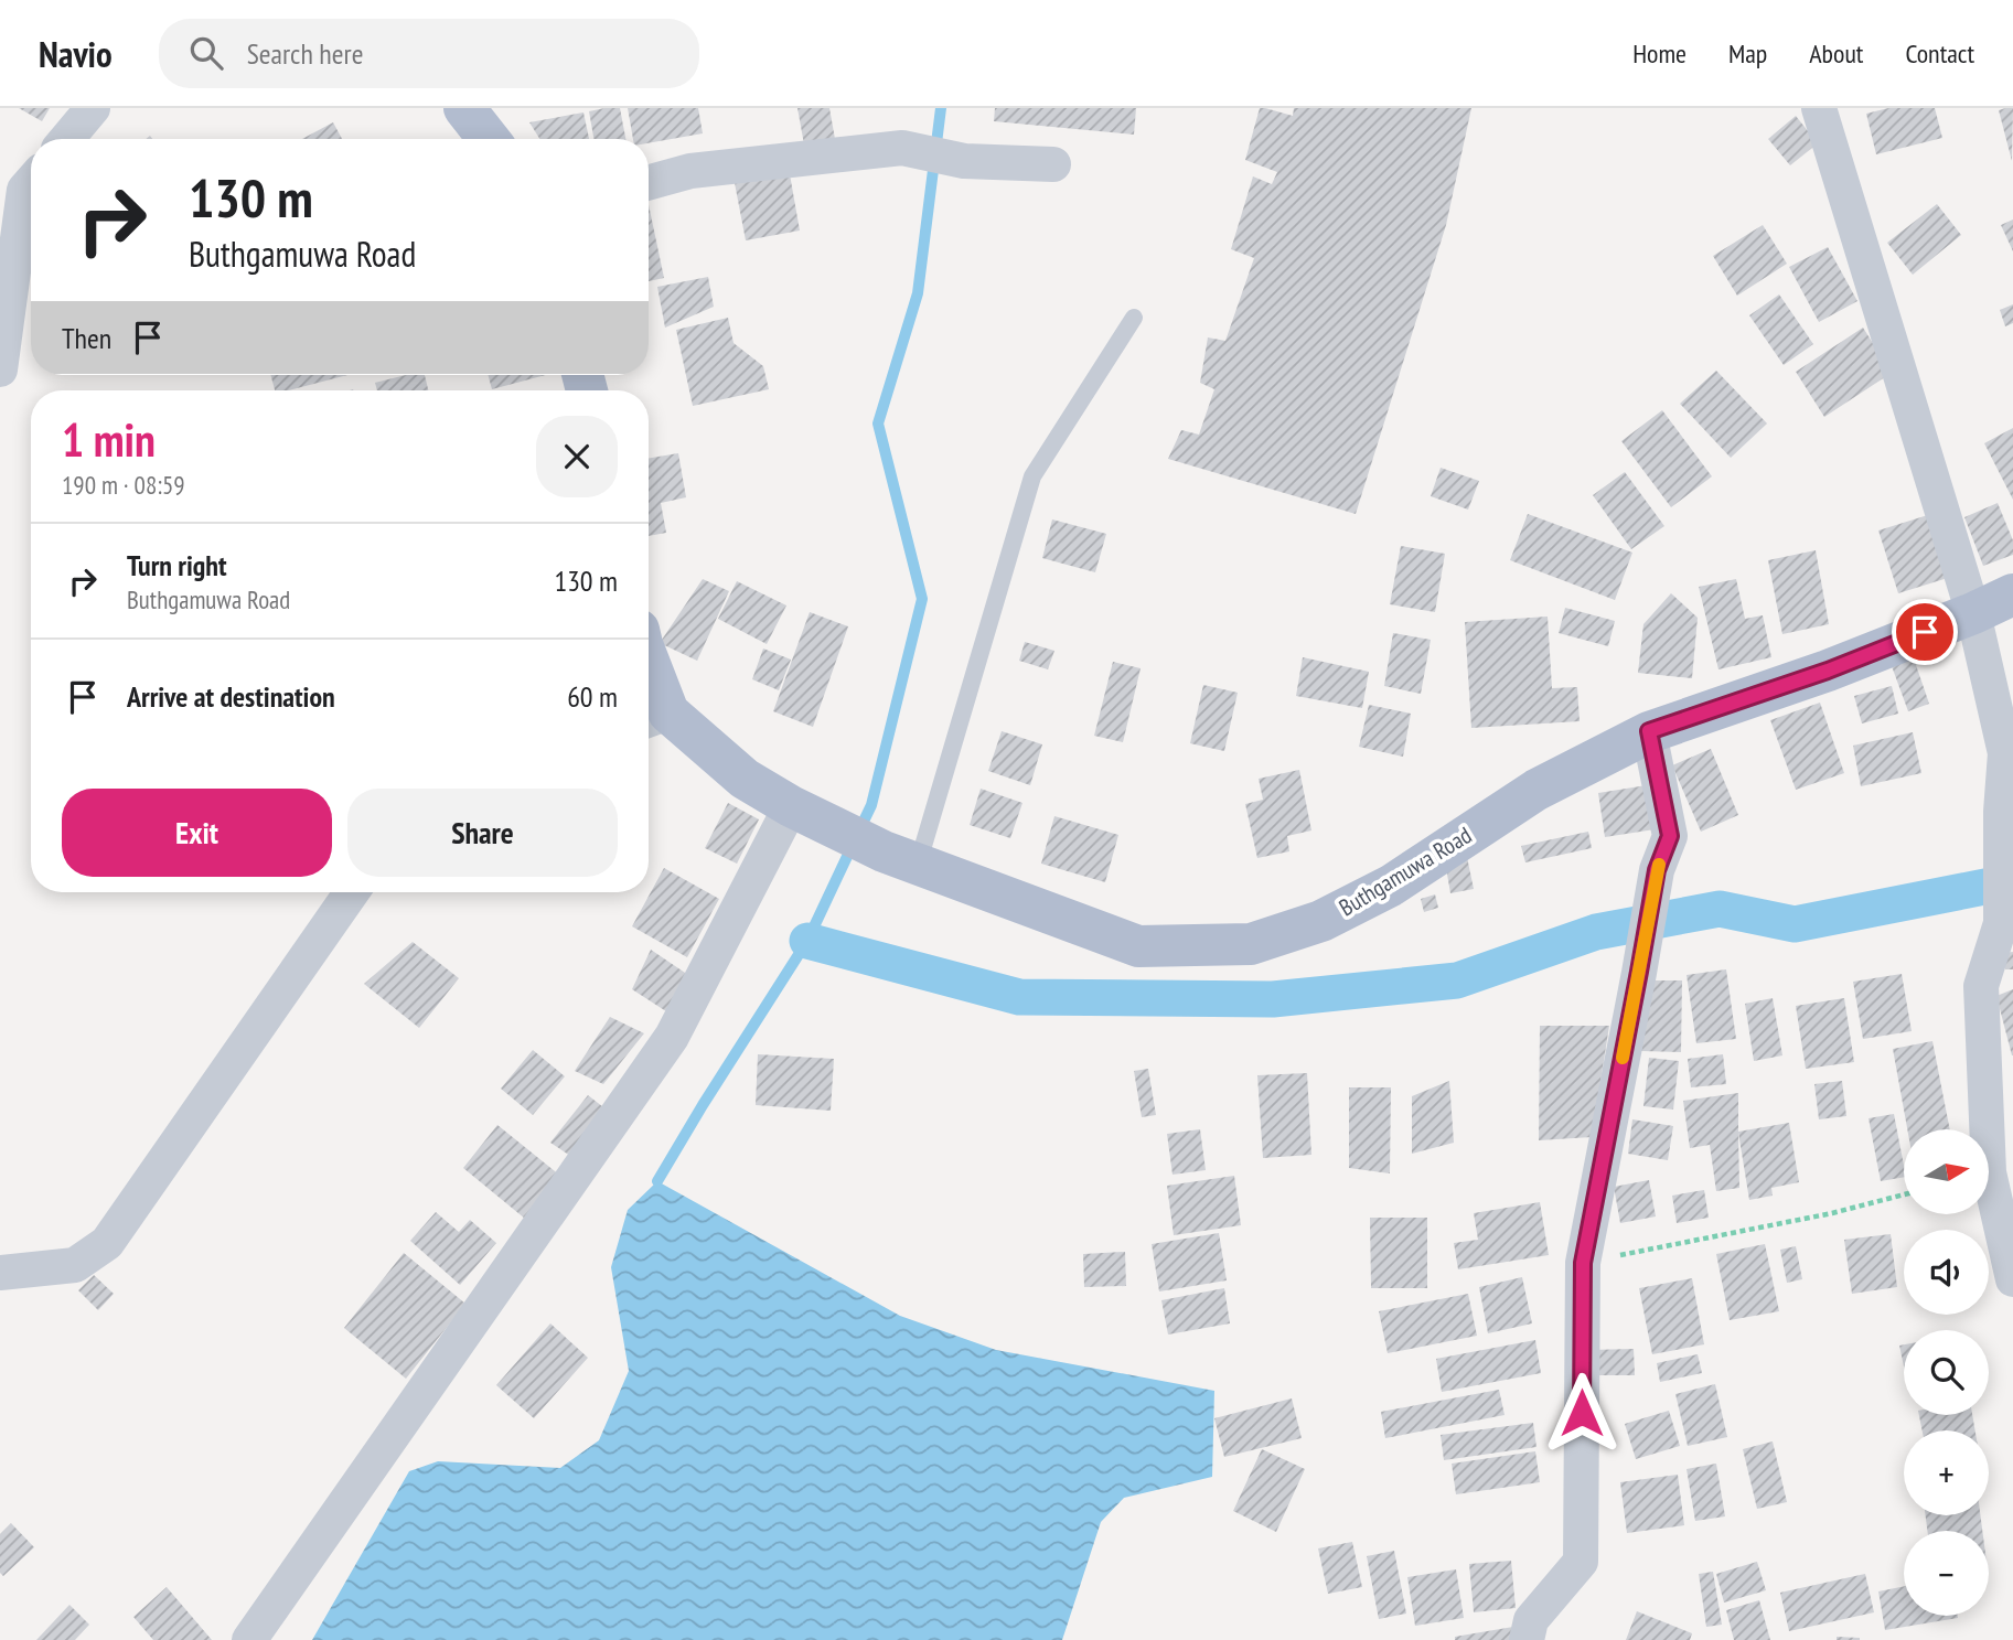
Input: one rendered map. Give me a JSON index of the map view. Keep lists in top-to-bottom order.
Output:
{
  "streets": {
    "main road": ["Buthgamuwa Road"]
  },
  "north": "right",
  "page": {
    "header": "Navio",
    "search": "Search here",
    "nav": [
      "Home",
      "Map",
      "About",
      "Contact"
    ],
    "turn": ["130 m", "Buthgamuwa Road"],
    "then": "Then",
    "heading": ["1 min", "190 m · 08:59"],
    "list": [
      {
        "name": "Turn right",
        "note": "Buthgamuwa Road",
        "value": "130 m"
      },
      {
        "name": "Arrive at destination",
        "value": "60 m"
      }
    ],
    "buttons": ["Exit", "Share"],
    "map_buttons": ["+", "−"]
  }
}
